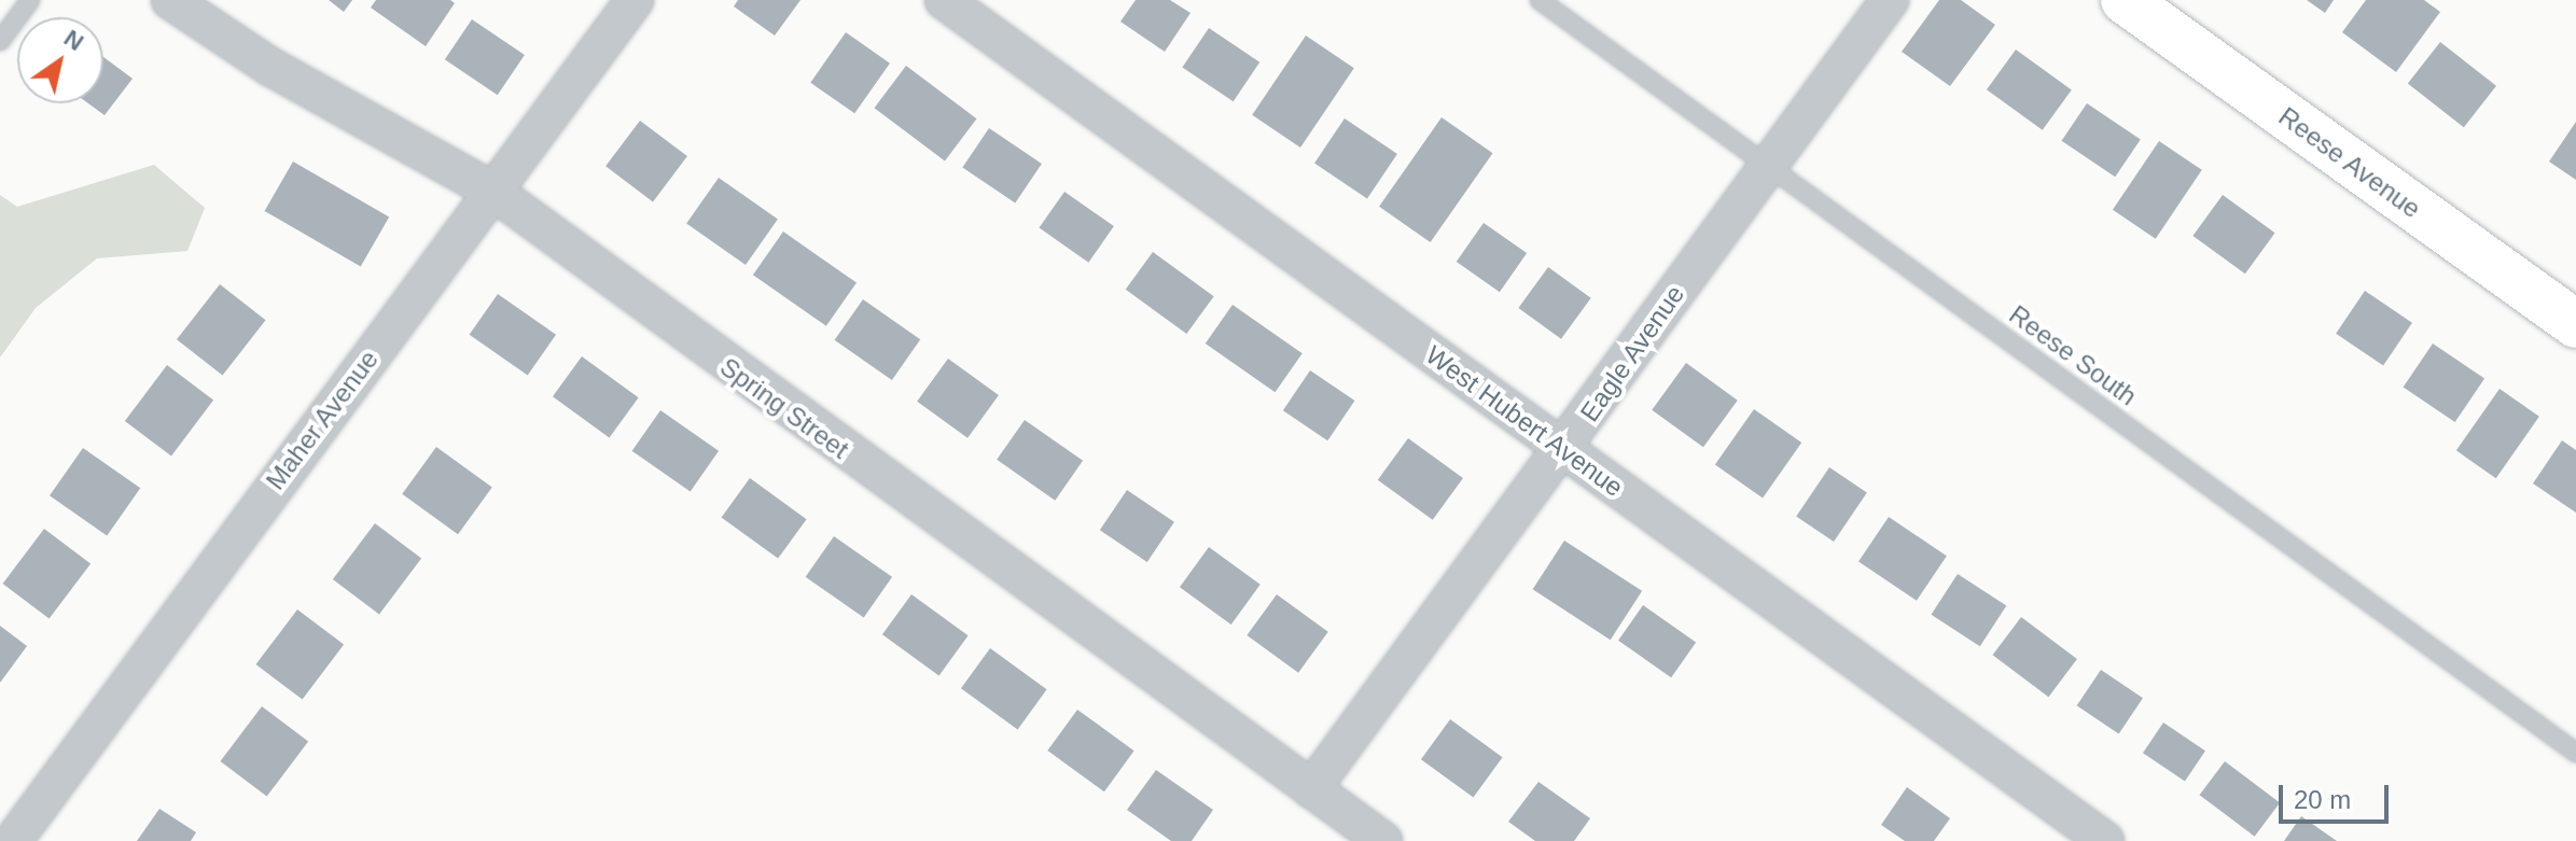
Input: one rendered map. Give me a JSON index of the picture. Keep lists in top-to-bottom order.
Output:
{
  "streets": {
    "street": [
      "Reese Avenue",
      "Eagle Avenue",
      "Spring Street",
      "Maher Avenue",
      "West Hubert Avenue"
    ],
    "lane": ["Reese South"]
  },
  "crossings": [
    ["Eagle Avenue", "Reese South"],
    ["Eagle Avenue", "Spring Street"],
    ["Eagle Avenue", "West Hubert Avenue"],
    ["Spring Street", "Maher Avenue"]
  ],
  "scale_bar": "20 m",
  "north": "top right"
}
